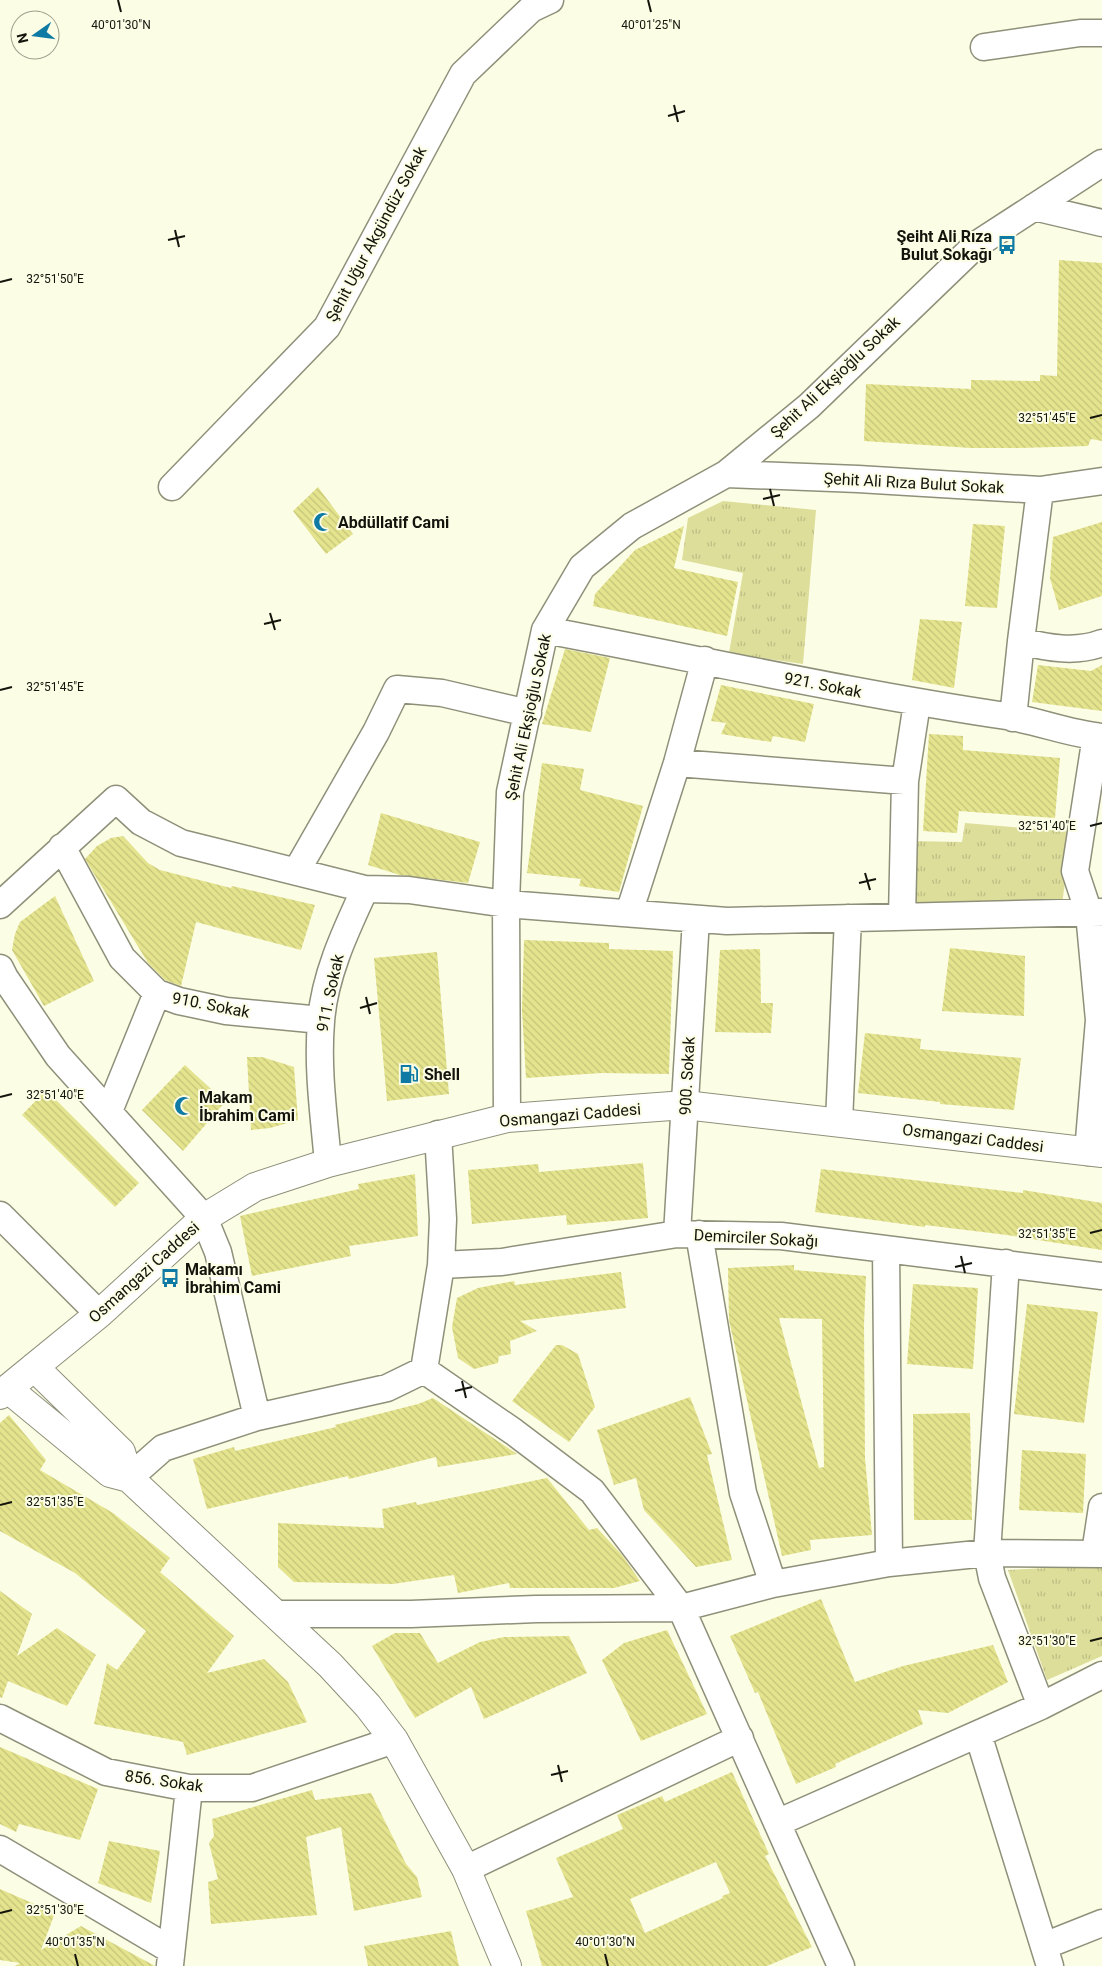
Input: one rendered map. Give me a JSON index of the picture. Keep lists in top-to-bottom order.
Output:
{
  "streets": {
    "main road": ["Osmangazi Caddesi"],
    "street": [
      "Şehit Uğur Akgündüz Sokak",
      "Şehit Ali Ekşioğlu Sokak",
      "Şehit Ali Rıza Bulut Sokak",
      "921. Sokak",
      "911. Sokak",
      "910. Sokak",
      "900. Sokak",
      "Demirciler Sokağı",
      "856. Sokak"
    ]
  },
  "crossings": [
    ["Şehit Ali Ekşioğlu Sokak", "Şehit Ali Rıza Bulut Sokak"],
    ["Şehit Ali Ekşioğlu Sokak", "921. Sokak"],
    ["Şehit Ali Ekşioğlu Sokak", "Osmangazi Caddesi"],
    ["911. Sokak", "910. Sokak"],
    ["911. Sokak", "Osmangazi Caddesi"],
    ["900. Sokak", "Osmangazi Caddesi"],
    ["900. Sokak", "Demirciler Sokağı"]
  ],
  "places": {
    "bus stop": ["Şeiht Ali Rıza Bulut Sokağı", "Makamı İbrahim Cami"],
    "mosque": ["Abdüllatif Cami", "Makam İbrahim Cami"],
    "fuel station": ["Shell"]
  },
  "north": "left",
  "coordinates": [
    "40°01'30\"N",
    "40°01'25\"N",
    "32°51'50\"E",
    "32°51'45\"E",
    "32°51'40\"E",
    "32°51'35\"E",
    "32°51'30\"E",
    "40°01'35\"N"
  ]
}
